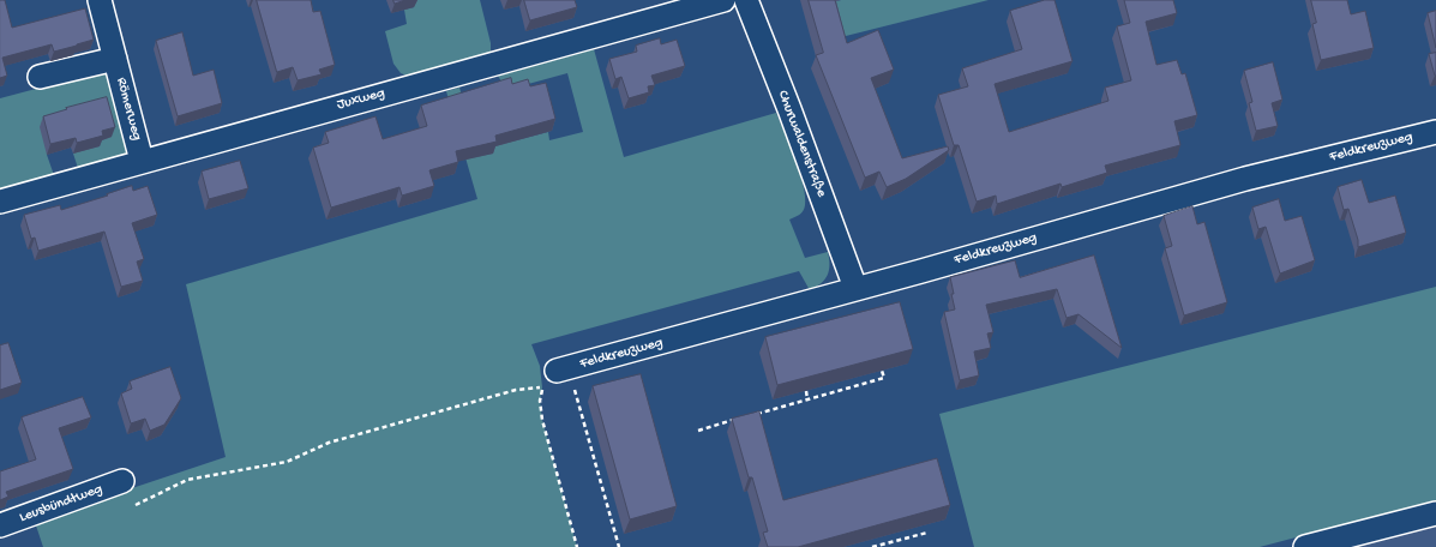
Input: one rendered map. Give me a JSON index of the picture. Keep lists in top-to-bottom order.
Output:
{
  "streets": {
    "street": [
      "Juxweg",
      "Römerweg",
      "Churwaldenstraße",
      "Feldkreuzweg",
      "Leusbündtweg"
    ]
  },
  "crossings": [
    ["Juxweg", "Römerweg"],
    ["Churwaldenstraße", "Feldkreuzweg"]
  ]
}
